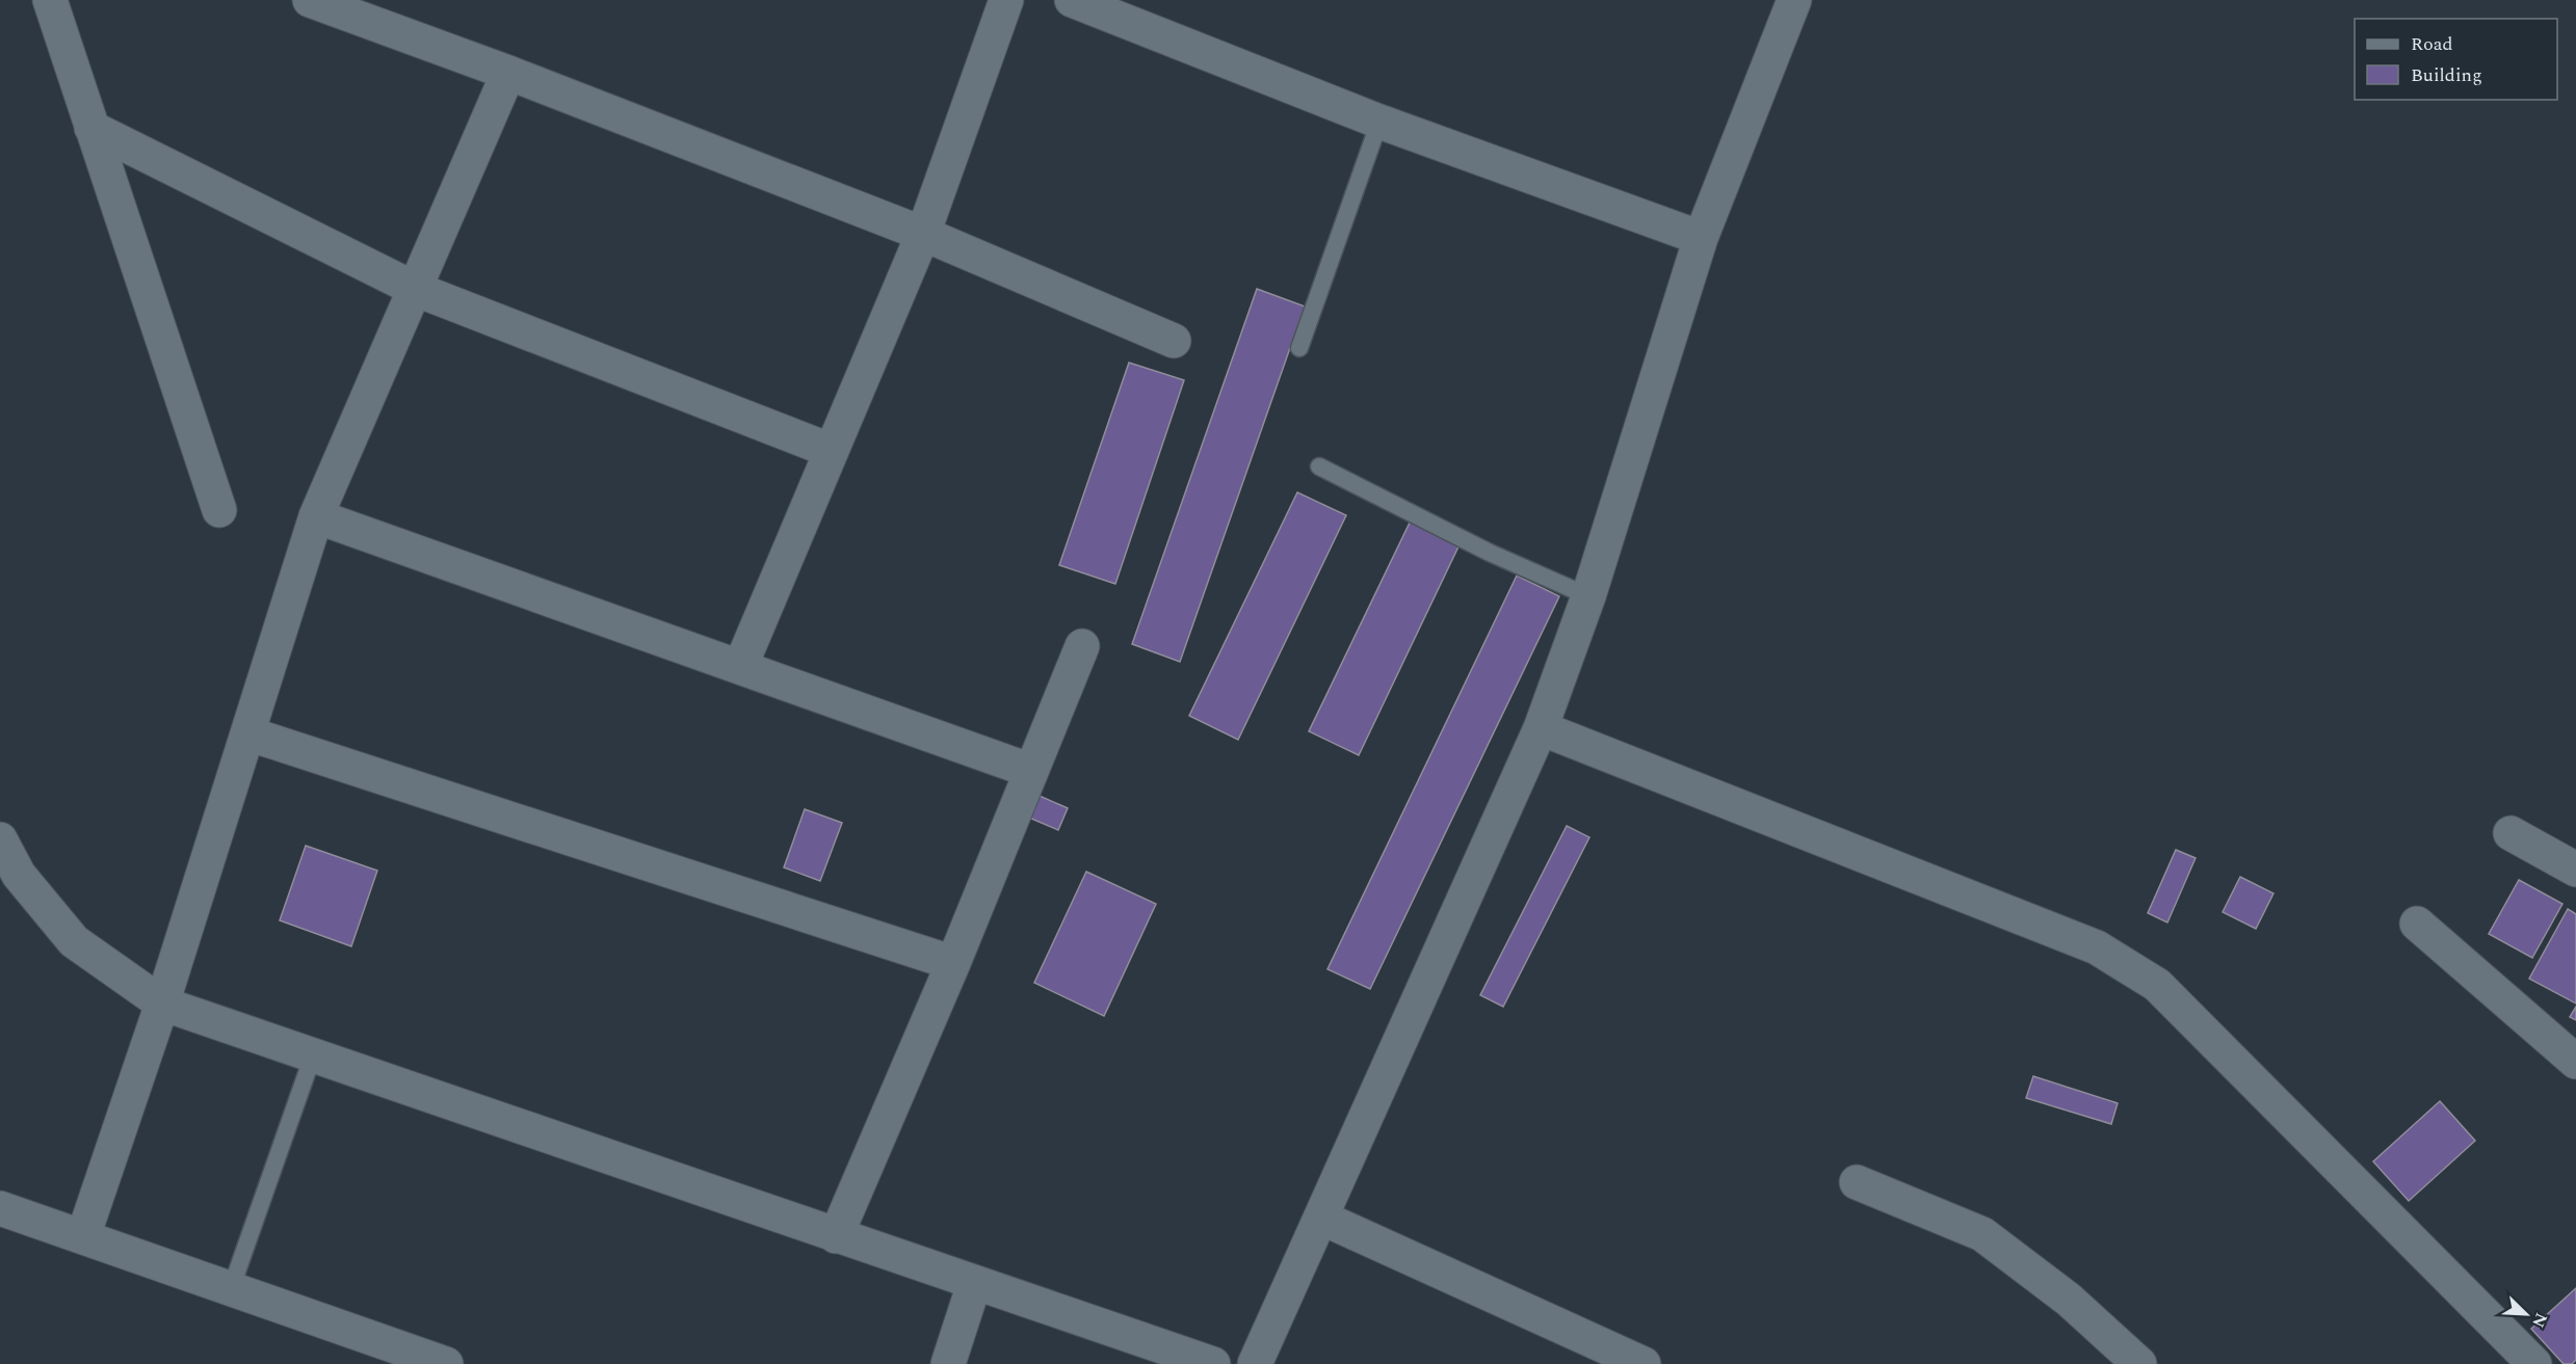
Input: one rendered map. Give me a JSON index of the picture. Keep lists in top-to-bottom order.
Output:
{
  "legend": ["Road", "Building"],
  "north": "bottom right"
}
